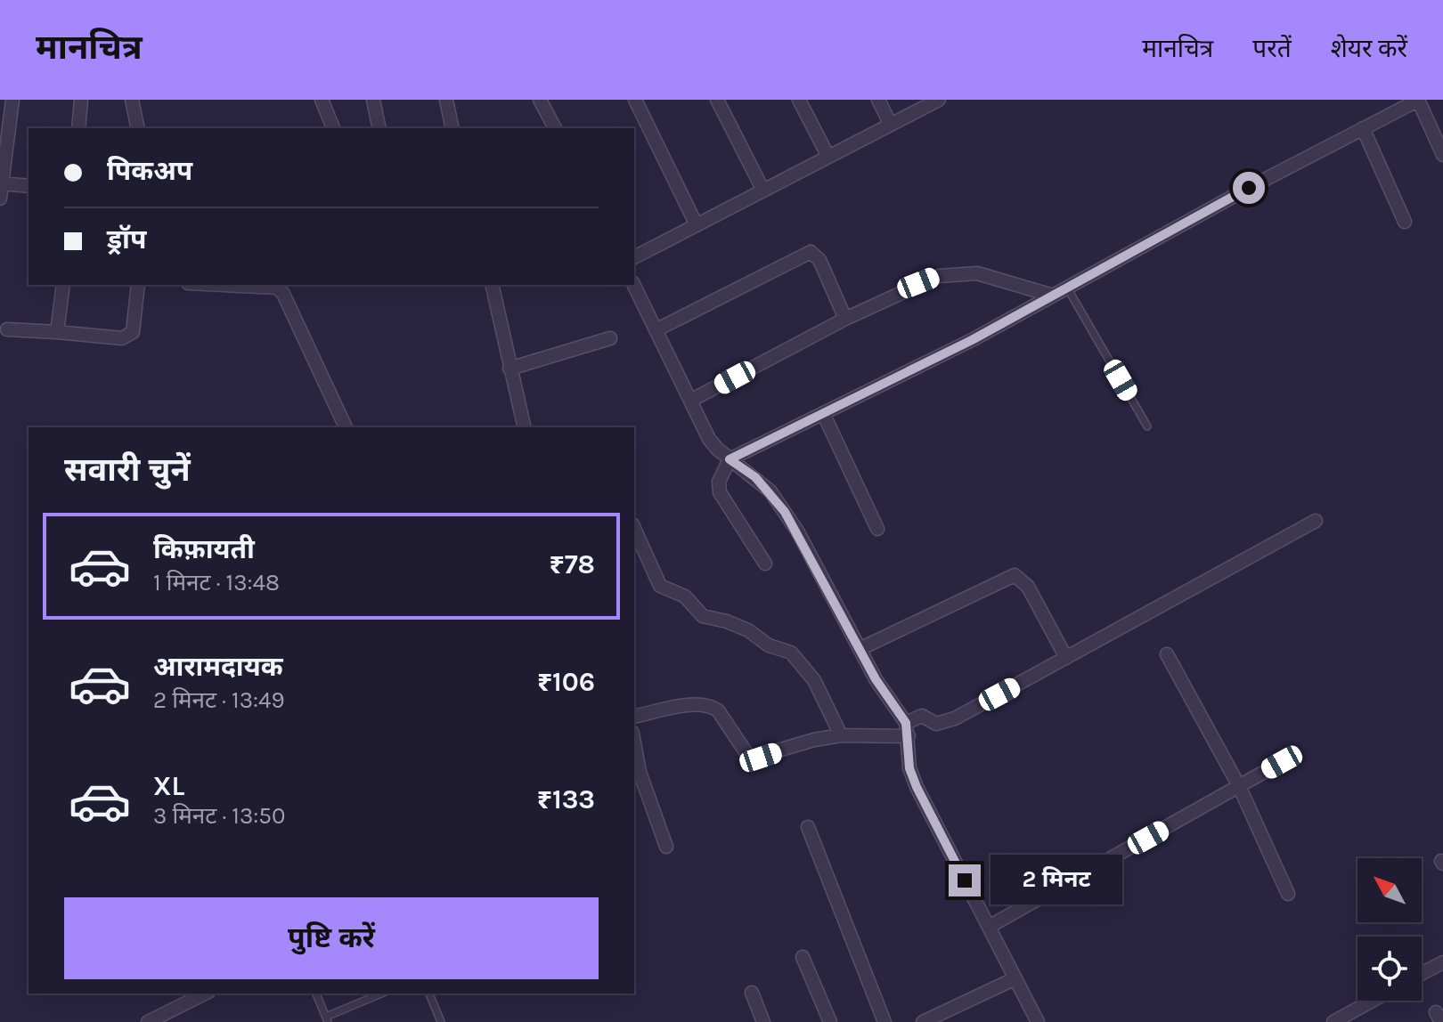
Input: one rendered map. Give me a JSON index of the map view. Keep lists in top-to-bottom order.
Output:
{
  "north": "top left",
  "page": {
    "header": "मानचित्र",
    "nav": ["मानचित्र", "परतें", "शेयर करें"],
    "banner": ["पिकअप", "ड्रॉप"],
    "heading": "सवारी चुनें",
    "list": [
      {
        "name": "किफ़ायती",
        "note": "1 मिनट · 13:48",
        "value": "₹78"
      },
      {
        "name": "आरामदायक",
        "note": "2 मिनट · 13:49",
        "value": "₹106"
      },
      {
        "name": "XL",
        "note": "3 मिनट · 13:50",
        "value": "₹133"
      }
    ],
    "bubble": "2 मिनट",
    "buttons": "पुष्टि करें"
  }
}
